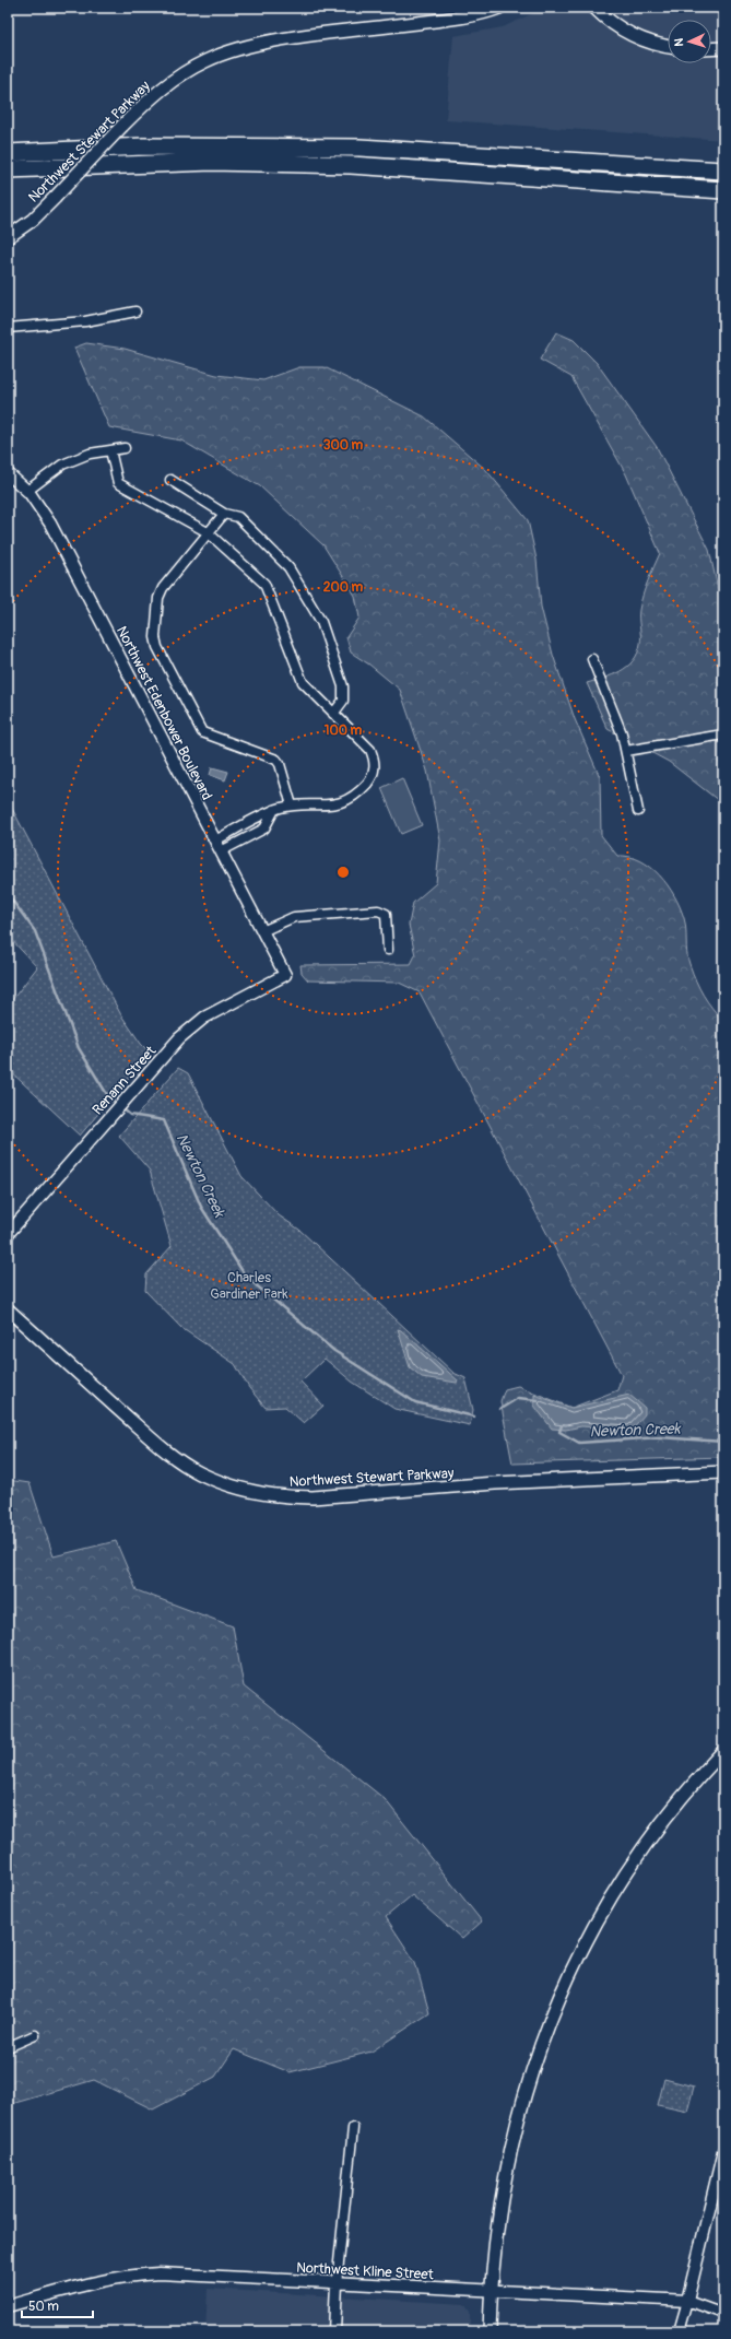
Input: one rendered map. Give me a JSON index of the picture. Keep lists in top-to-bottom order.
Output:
{
  "streets": {
    "main road": ["Northwest Stewart Parkway"],
    "street": ["Northwest Edenbower Boulevard", "Renann Street", "Northwest Kline Street"]
  },
  "crossings": [
    ["Northwest Edenbower Boulevard", "Renann Street"]
  ],
  "water": ["Newton Creek"],
  "parks": ["Charles Gardiner Park"],
  "scale_bar": "50 m",
  "north": "left",
  "rings": ["300 m", "200 m", "100 m"]
}
